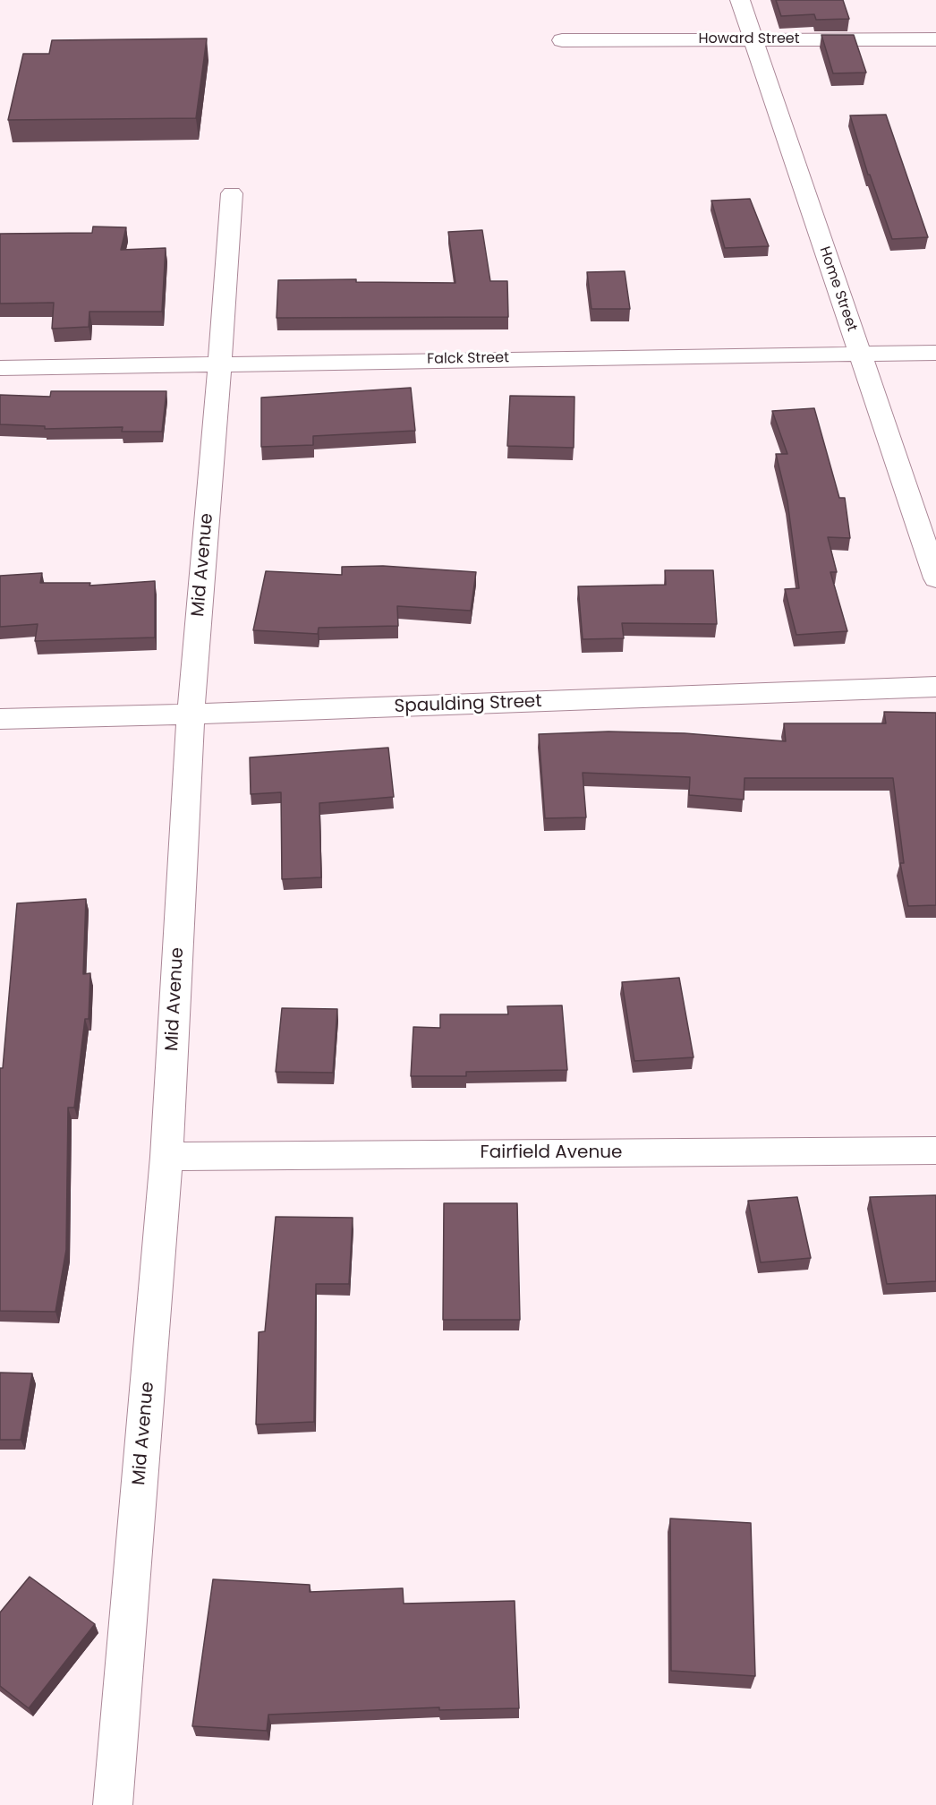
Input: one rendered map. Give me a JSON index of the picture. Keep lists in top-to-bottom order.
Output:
{
  "streets": {
    "street": [
      "Howard Street",
      "Home Street",
      "Falck Street",
      "Mid Avenue",
      "Spaulding Street",
      "Fairfield Avenue"
    ]
  },
  "crossings": [
    ["Howard Street", "Home Street"],
    ["Home Street", "Falck Street"],
    ["Falck Street", "Mid Avenue"],
    ["Mid Avenue", "Spaulding Street"],
    ["Mid Avenue", "Fairfield Avenue"]
  ]
}
